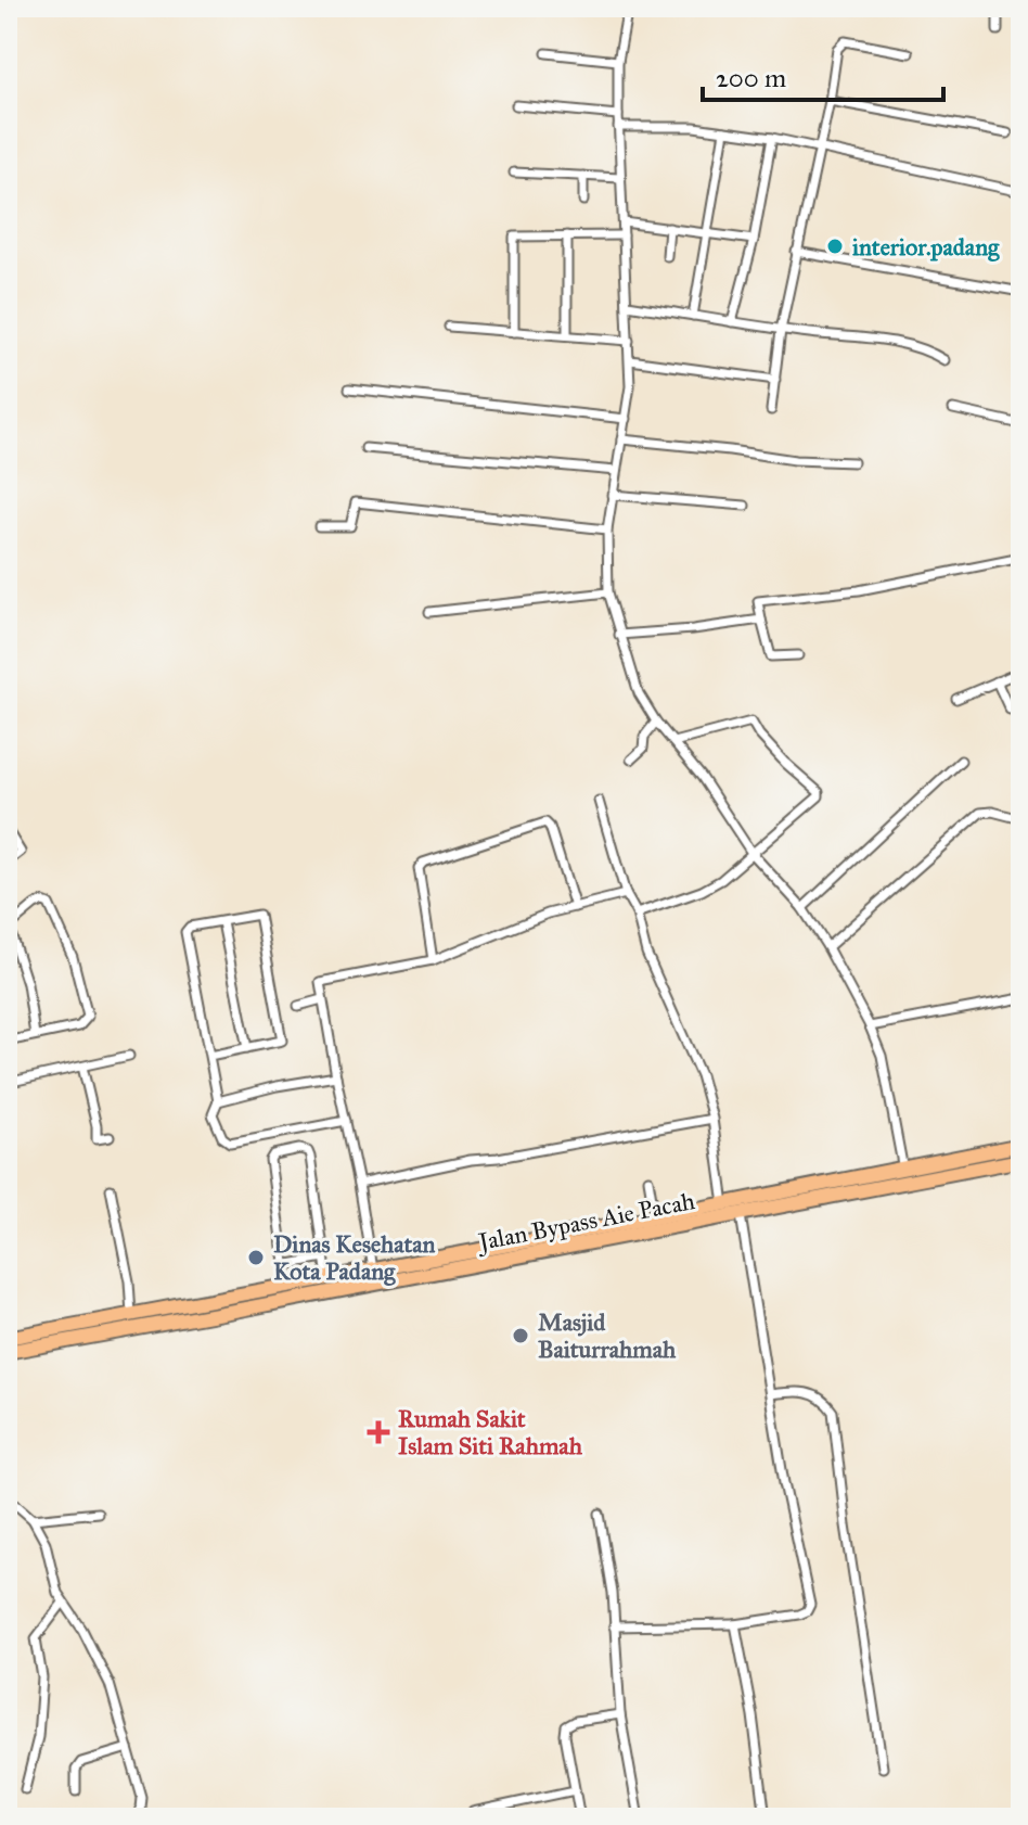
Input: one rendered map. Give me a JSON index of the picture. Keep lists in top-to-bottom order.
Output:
{
  "streets": {
    "highway": ["Jalan Bypass Aie Pacah"]
  },
  "places": {
    "other": ["interior.padang", "Dinas Kesehatan Kota Padang", "Masjid Baiturrahmah"],
    "health": ["Rumah Sakit Islam Siti Rahmah"]
  },
  "scale_bar": "200 m"
}
